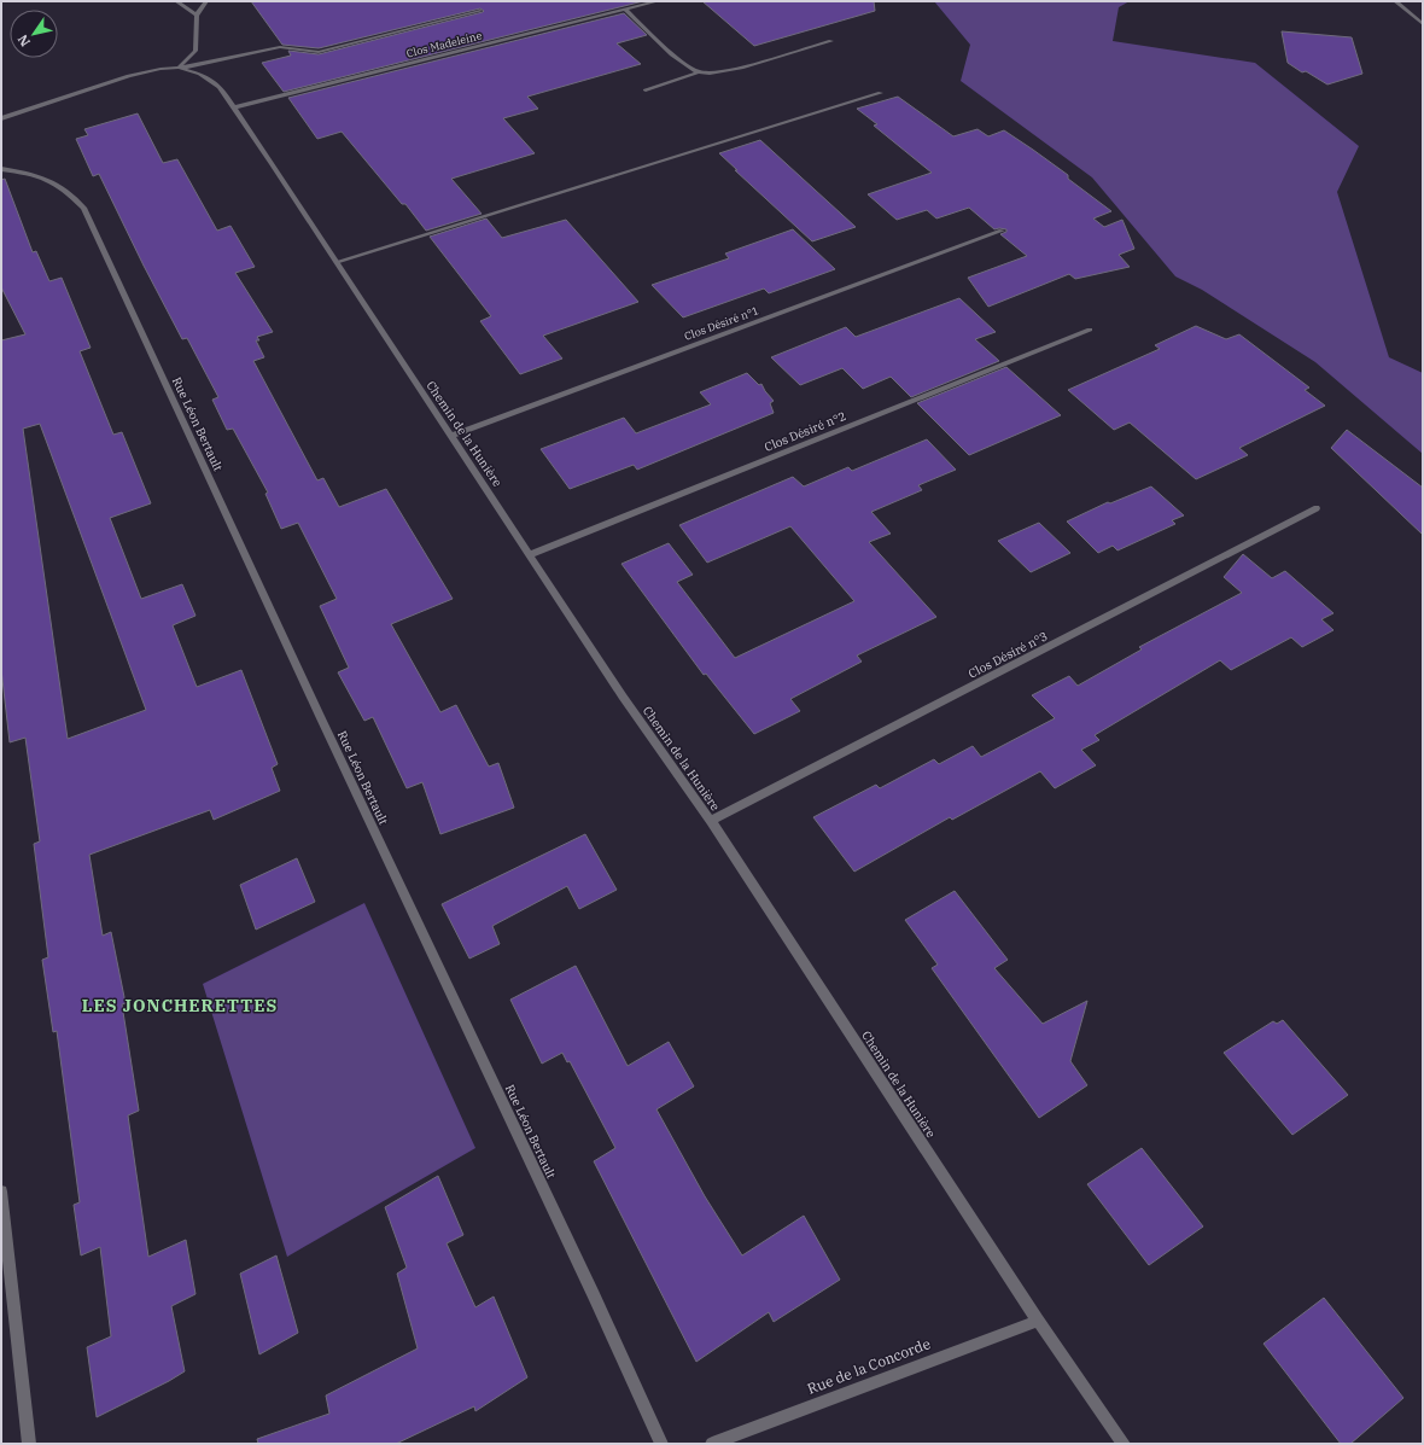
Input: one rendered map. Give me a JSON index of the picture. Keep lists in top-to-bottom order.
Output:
{
  "streets": {
    "street": [
      "Clos Madeleine",
      "Clos Désiré n°1",
      "Rue Léon Bertault",
      "Clos Désiré n°2",
      "Chemin de la Hunière",
      "Clos Désiré n°3",
      "Rue de la Concorde"
    ]
  },
  "crossings": [
    ["Clos Madeleine", "Chemin de la Hunière"],
    ["Clos Désiré n°1", "Chemin de la Hunière"],
    ["Clos Désiré n°2", "Chemin de la Hunière"],
    ["Chemin de la Hunière", "Clos Désiré n°3"],
    ["Chemin de la Hunière", "Rue de la Concorde"]
  ],
  "districts": ["LES JONCHERETTES"],
  "north": "bottom left"
}
